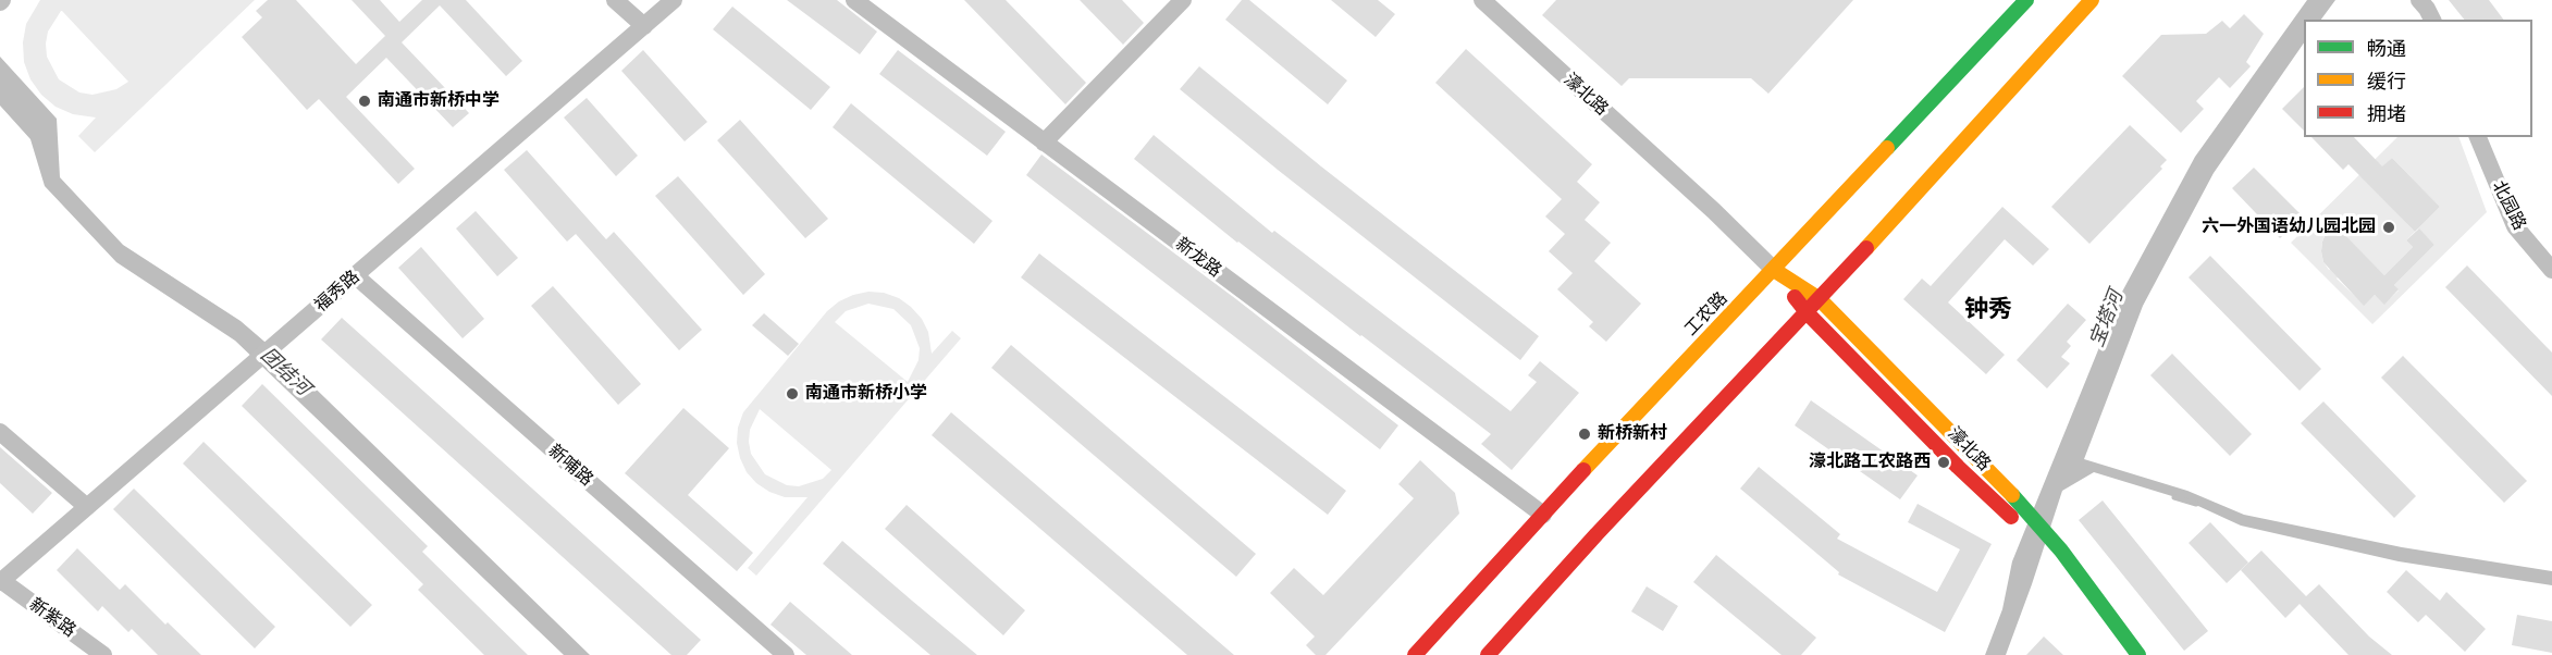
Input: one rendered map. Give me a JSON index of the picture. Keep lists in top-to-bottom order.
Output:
{
  "streets": {
    "main road": ["濠北路", "工农路"],
    "street": [
      "北园路",
      "新龙路",
      "福秀路",
      "新哺路",
      "新紫路"
    ]
  },
  "crossings": [
    ["濠北路", "工农路"],
    ["新龙路", "工农路"],
    ["福秀路", "新哺路"],
    ["福秀路", "新紫路"]
  ],
  "districts": ["钟秀"],
  "water": ["宝塔河", "团结河"],
  "places": [
    "南通市新桥中学",
    "六一外国语幼儿园北园",
    "南通市新桥小学",
    "新桥新村",
    "濠北路工农路西"
  ],
  "legend": ["畅通", "缓行", "拥堵"]
}
